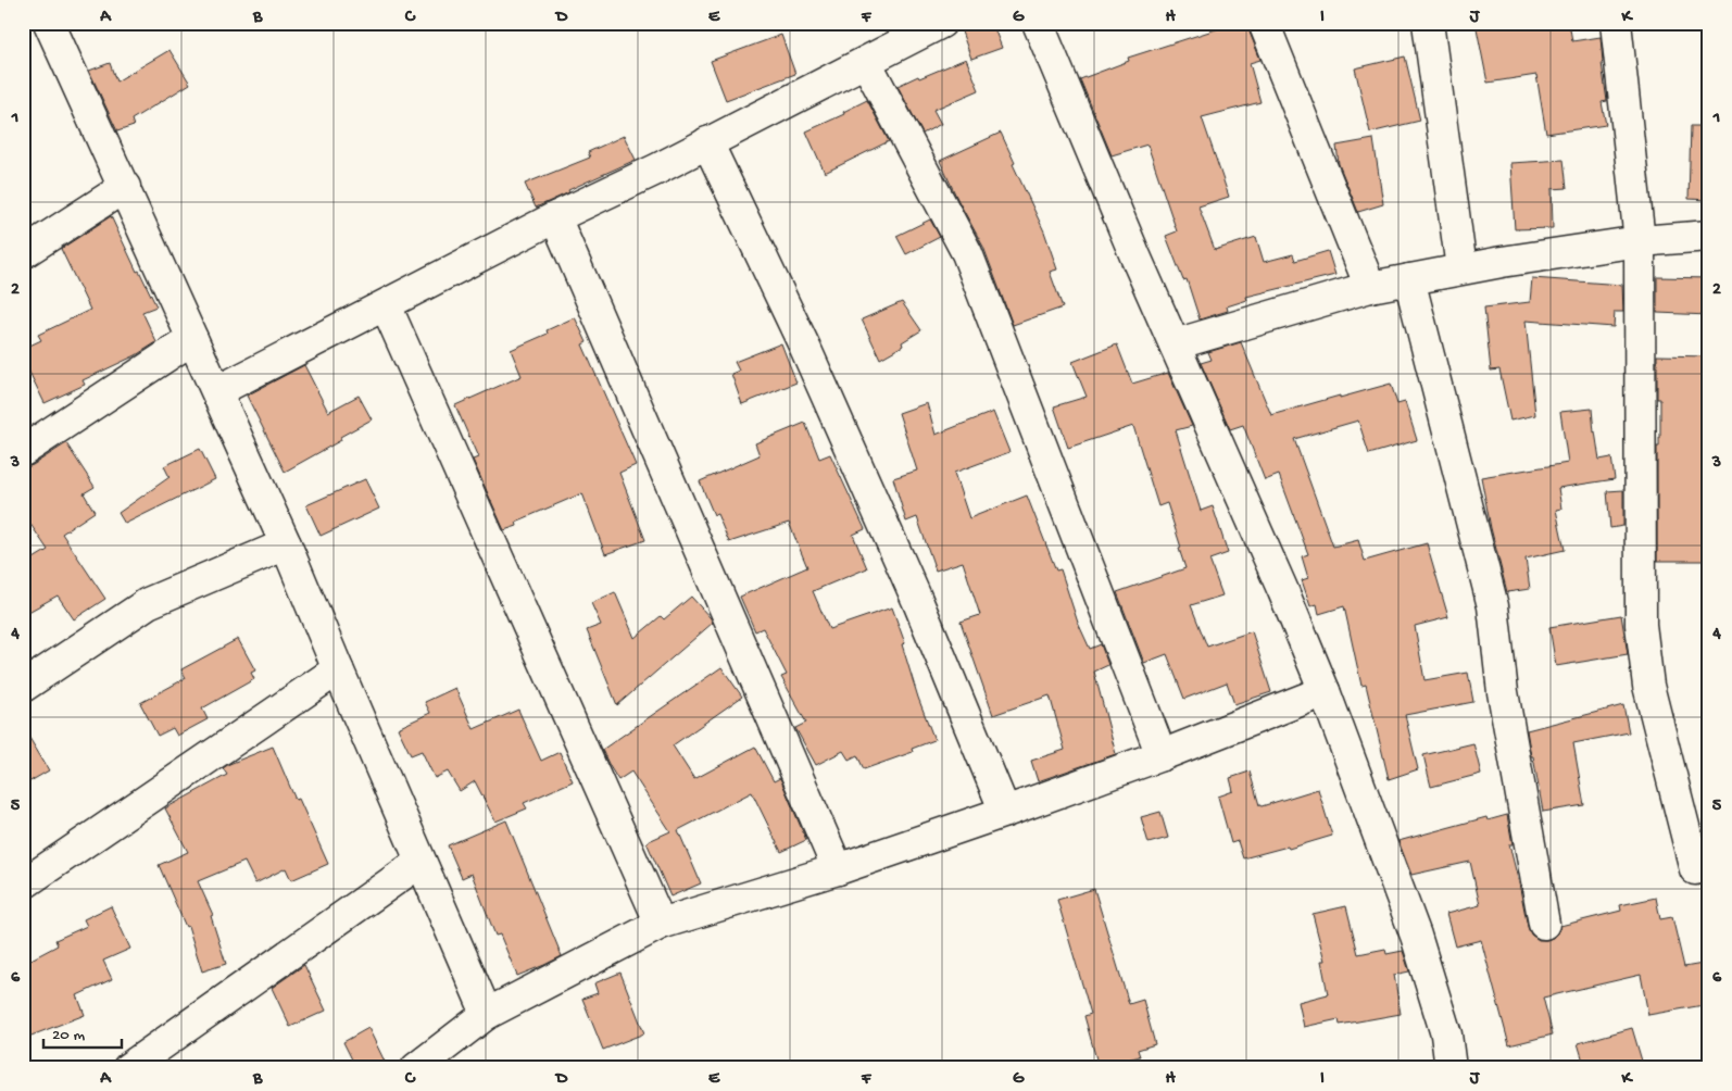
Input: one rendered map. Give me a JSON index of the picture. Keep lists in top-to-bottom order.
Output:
{
  "scale_bar": "20 m",
  "grid": {
    "columns": [
      "A",
      "B",
      "C",
      "D",
      "E",
      "F",
      "G",
      "H",
      "I",
      "J",
      "K"
    ],
    "rows": [
      "1",
      "2",
      "3",
      "4",
      "5",
      "6"
    ]
  }
}
